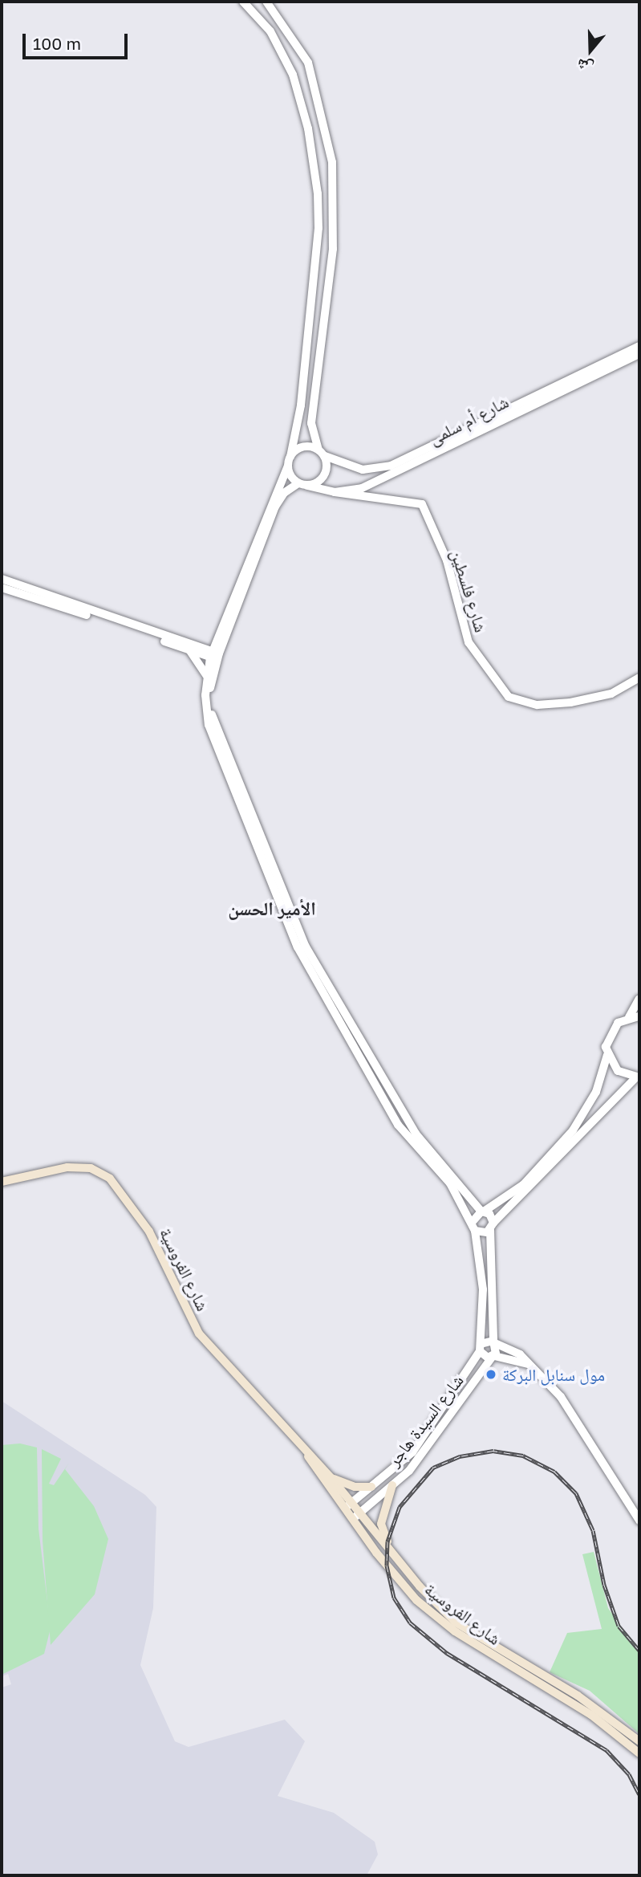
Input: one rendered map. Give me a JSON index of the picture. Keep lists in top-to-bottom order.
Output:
{
  "streets": {
    "main road": ["شارع الفروسية"],
    "street": ["شارع أم سلمى", "شارع فلسطين", "شارع السيدة هاجر"]
  },
  "crossings": [
    ["شارع أم سلمى", "شارع فلسطين"],
    ["شارع الفروسية", "شارع السيدة هاجر"]
  ],
  "districts": ["الأمير الحسن"],
  "places": ["مول سنابل البركة"],
  "scale_bar": "100 m",
  "north": "bottom"
}
